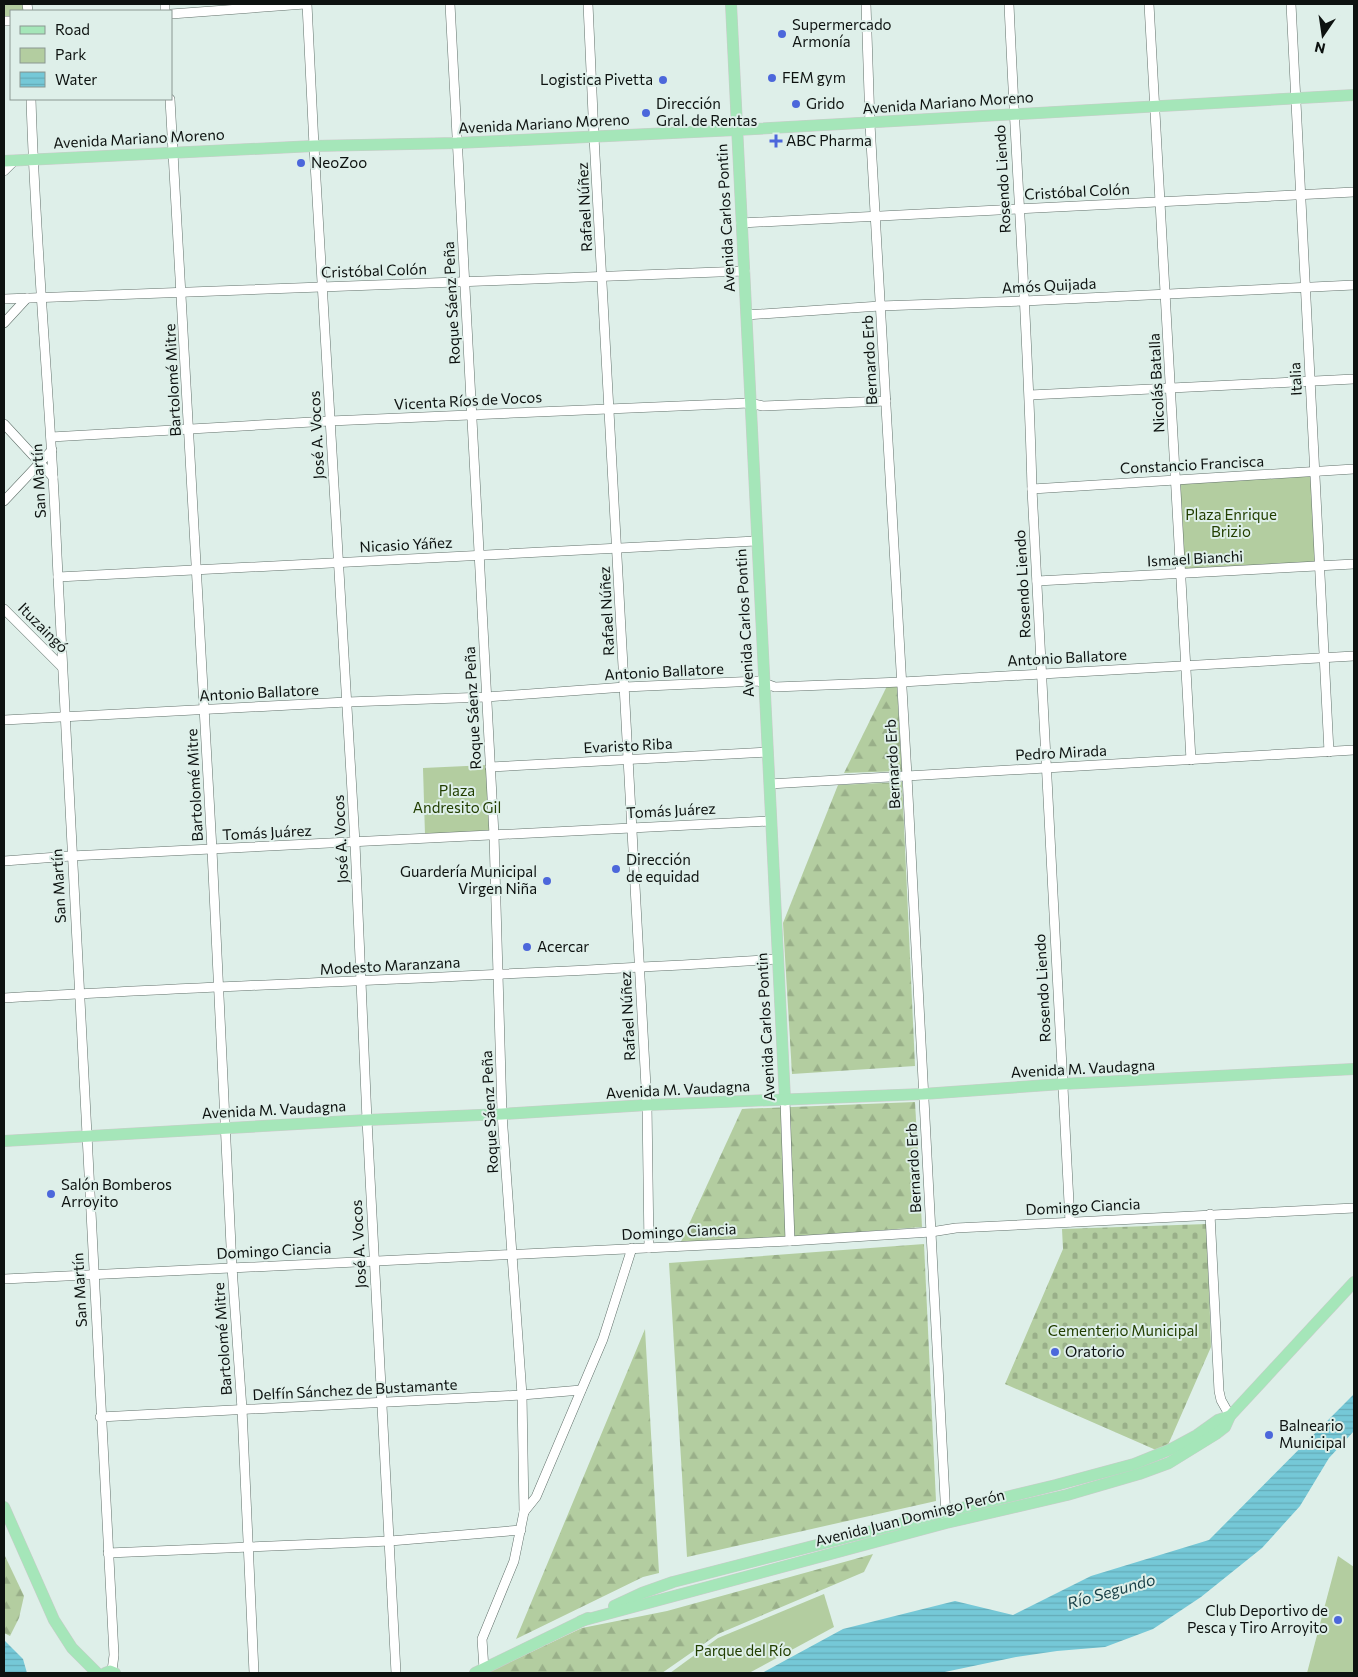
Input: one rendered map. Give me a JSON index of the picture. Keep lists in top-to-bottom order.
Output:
{
  "streets": {
    "main road": [
      "Avenida Mariano Moreno",
      "Avenida Carlos Pontin",
      "Avenida M. Vaudagna",
      "Avenida Juan Domingo Perón"
    ],
    "street": [
      "Rosendo Liendo",
      "Cristóbal Colón",
      "Rafael Núñez",
      "Amós Quijada",
      "Roque Sáenz Peña",
      "Bernardo Erb",
      "Italia",
      "Bartolomé Mitre",
      "Nicolás Batalla",
      "Vicenta Ríos de Vocos",
      "José A. Vocos",
      "Constancio Francisca",
      "San Martín",
      "Nicasio Yáñez",
      "Ismael Bianchi",
      "Ituzaingó",
      "Antonio Ballatore",
      "Evaristo Riba",
      "Pedro Mirada",
      "Tomás Juárez",
      "Modesto Maranzana",
      "Domingo Ciancia",
      "Delfín Sánchez de Bustamante"
    ]
  },
  "crossings": [
    ["Avenida Mariano Moreno", "Rosendo Liendo"],
    ["Avenida Mariano Moreno", "Rafael Núñez"],
    ["Avenida Mariano Moreno", "Avenida Carlos Pontin"],
    ["Avenida Mariano Moreno", "Roque Sáenz Peña"],
    ["Avenida Mariano Moreno", "Bernardo Erb"],
    ["Avenida Mariano Moreno", "Italia"],
    ["Avenida Mariano Moreno", "Bartolomé Mitre"],
    ["Avenida Mariano Moreno", "Nicolás Batalla"],
    ["Avenida Mariano Moreno", "José A. Vocos"],
    ["Avenida Mariano Moreno", "San Martín"],
    ["Rosendo Liendo", "Cristóbal Colón"],
    ["Rosendo Liendo", "Amós Quijada"],
    ["Rosendo Liendo", "Constancio Francisca"],
    ["Rosendo Liendo", "Ismael Bianchi"],
    ["Rosendo Liendo", "Antonio Ballatore"],
    ["Rosendo Liendo", "Pedro Mirada"],
    ["Rosendo Liendo", "Avenida M. Vaudagna"],
    ["Rosendo Liendo", "Domingo Ciancia"],
    ["Cristóbal Colón", "Rafael Núñez"],
    ["Cristóbal Colón", "Avenida Carlos Pontin"],
    ["Cristóbal Colón", "Roque Sáenz Peña"],
    ["Cristóbal Colón", "Bernardo Erb"],
    ["Cristóbal Colón", "Italia"],
    ["Cristóbal Colón", "Bartolomé Mitre"],
    ["Cristóbal Colón", "Nicolás Batalla"],
    ["Cristóbal Colón", "José A. Vocos"],
    ["Cristóbal Colón", "San Martín"],
    ["Rafael Núñez", "Vicenta Ríos de Vocos"],
    ["Rafael Núñez", "Nicasio Yáñez"],
    ["Rafael Núñez", "Antonio Ballatore"],
    ["Rafael Núñez", "Evaristo Riba"],
    ["Rafael Núñez", "Tomás Juárez"],
    ["Rafael Núñez", "Modesto Maranzana"],
    ["Rafael Núñez", "Avenida M. Vaudagna"],
    ["Rafael Núñez", "Domingo Ciancia"],
    ["Avenida Carlos Pontin", "Amós Quijada"],
    ["Avenida Carlos Pontin", "Vicenta Ríos de Vocos"],
    ["Avenida Carlos Pontin", "Nicasio Yáñez"],
    ["Avenida Carlos Pontin", "Antonio Ballatore"],
    ["Avenida Carlos Pontin", "Evaristo Riba"],
    ["Avenida Carlos Pontin", "Pedro Mirada"],
    ["Avenida Carlos Pontin", "Tomás Juárez"],
    ["Avenida Carlos Pontin", "Modesto Maranzana"],
    ["Avenida Carlos Pontin", "Avenida M. Vaudagna"],
    ["Avenida Carlos Pontin", "Domingo Ciancia"],
    ["Amós Quijada", "Bernardo Erb"],
    ["Amós Quijada", "Italia"],
    ["Amós Quijada", "Nicolás Batalla"],
    ["Roque Sáenz Peña", "Vicenta Ríos de Vocos"],
    ["Roque Sáenz Peña", "Nicasio Yáñez"],
    ["Roque Sáenz Peña", "Antonio Ballatore"],
    ["Roque Sáenz Peña", "Evaristo Riba"],
    ["Roque Sáenz Peña", "Tomás Juárez"],
    ["Roque Sáenz Peña", "Modesto Maranzana"],
    ["Roque Sáenz Peña", "Avenida M. Vaudagna"],
    ["Roque Sáenz Peña", "Domingo Ciancia"],
    ["Roque Sáenz Peña", "Delfín Sánchez de Bustamante"],
    ["Roque Sáenz Peña", "Avenida Juan Domingo Perón"],
    ["Bernardo Erb", "Vicenta Ríos de Vocos"],
    ["Bernardo Erb", "Antonio Ballatore"],
    ["Bernardo Erb", "Pedro Mirada"],
    ["Bernardo Erb", "Avenida M. Vaudagna"],
    ["Bernardo Erb", "Domingo Ciancia"],
    ["Bernardo Erb", "Avenida Juan Domingo Perón"],
    ["Italia", "Constancio Francisca"],
    ["Italia", "Ismael Bianchi"],
    ["Italia", "Antonio Ballatore"],
    ["Italia", "Pedro Mirada"],
    ["Bartolomé Mitre", "Vicenta Ríos de Vocos"],
    ["Bartolomé Mitre", "Nicasio Yáñez"],
    ["Bartolomé Mitre", "Antonio Ballatore"],
    ["Bartolomé Mitre", "Tomás Juárez"],
    ["Bartolomé Mitre", "Modesto Maranzana"],
    ["Bartolomé Mitre", "Avenida M. Vaudagna"],
    ["Bartolomé Mitre", "Domingo Ciancia"],
    ["Bartolomé Mitre", "Delfín Sánchez de Bustamante"],
    ["Nicolás Batalla", "Constancio Francisca"],
    ["Nicolás Batalla", "Ismael Bianchi"],
    ["Nicolás Batalla", "Antonio Ballatore"],
    ["Nicolás Batalla", "Pedro Mirada"],
    ["Vicenta Ríos de Vocos", "José A. Vocos"],
    ["Vicenta Ríos de Vocos", "San Martín"],
    ["José A. Vocos", "Nicasio Yáñez"],
    ["José A. Vocos", "Antonio Ballatore"],
    ["José A. Vocos", "Tomás Juárez"],
    ["José A. Vocos", "Modesto Maranzana"],
    ["José A. Vocos", "Avenida M. Vaudagna"],
    ["José A. Vocos", "Domingo Ciancia"],
    ["José A. Vocos", "Delfín Sánchez de Bustamante"],
    ["San Martín", "Nicasio Yáñez"],
    ["San Martín", "Ituzaingó"],
    ["San Martín", "Antonio Ballatore"],
    ["San Martín", "Tomás Juárez"],
    ["San Martín", "Modesto Maranzana"],
    ["San Martín", "Avenida M. Vaudagna"],
    ["San Martín", "Domingo Ciancia"],
    ["San Martín", "Delfín Sánchez de Bustamante"]
  ],
  "water": ["Río Segundo"],
  "parks": [
    "Plaza Enrique Brizio",
    "Plaza Andresito Gil",
    "Cementerio Municipal",
    "Parque del Río"
  ],
  "places": {
    "other": [
      "Supermercado Armonía",
      "FEM gym",
      "Logistica Pivetta",
      "Grido",
      "Dirección Gral. de Rentas",
      "NeoZoo",
      "Dirección de equidad",
      "Guardería Municipal Virgen Niña",
      "Acercar",
      "Salón Bomberos Arroyito",
      "Oratorio",
      "Balneario Municipal",
      "Club Deportivo de Pesca y Tiro Arroyito"
    ],
    "health": ["ABC Pharma"]
  },
  "legend": ["Road", "Park", "Water"],
  "north": "bottom"
}
